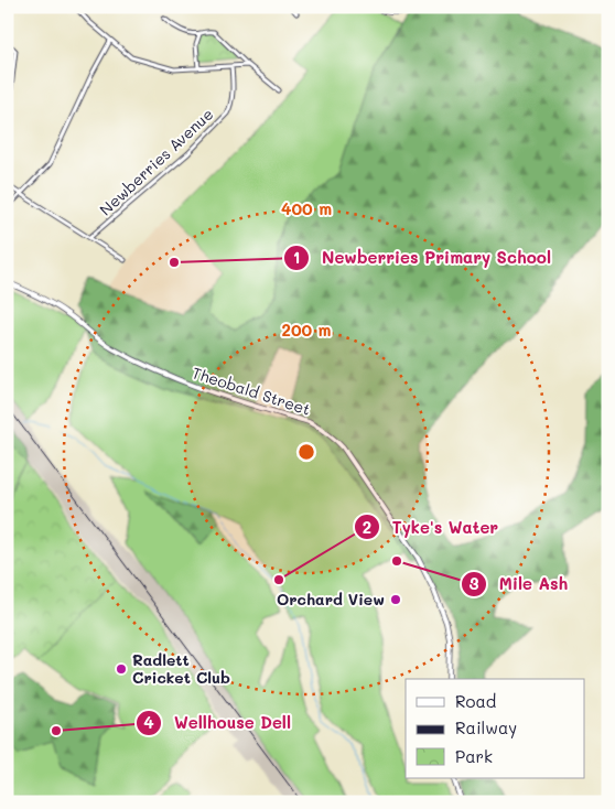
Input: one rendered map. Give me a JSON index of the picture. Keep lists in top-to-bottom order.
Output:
{
  "streets": {
    "street": ["Newberries Avenue", "Theobald Street"]
  },
  "places": [
    "Newberries Primary School",
    "Mile Ash",
    "Tyke's Water",
    "Orchard View",
    "Radlett Cricket Club",
    "Wellhouse Dell"
  ],
  "legend": ["Road", "Railway", "Park"],
  "rings": ["400 m", "200 m"]
}
